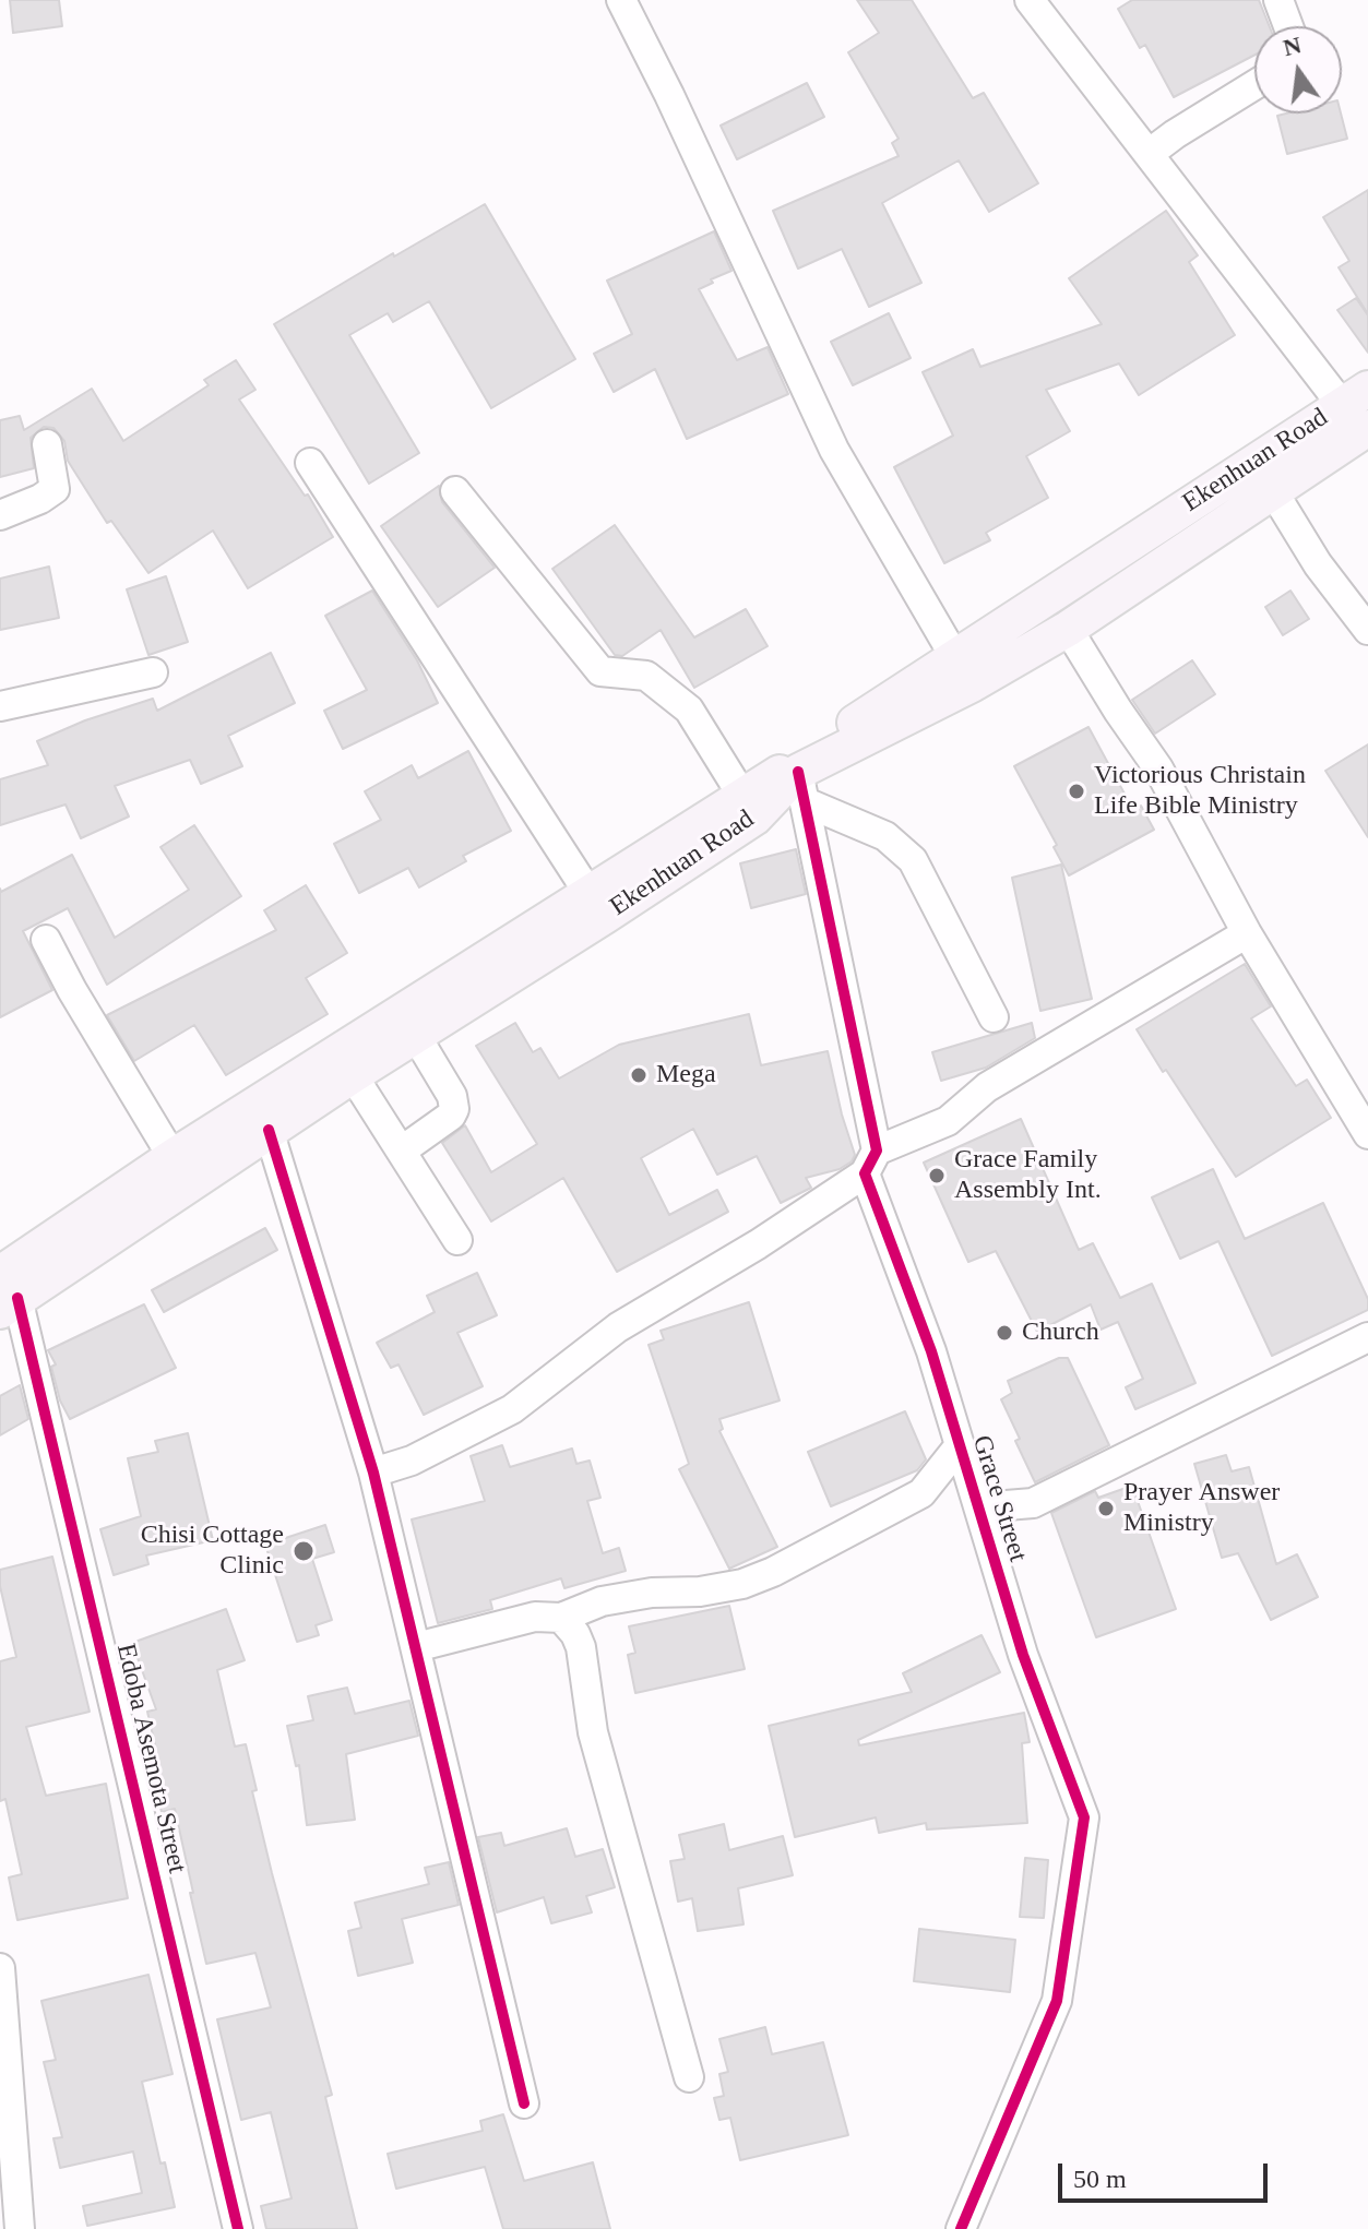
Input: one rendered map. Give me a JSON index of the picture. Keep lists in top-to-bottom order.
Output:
{
  "streets": {
    "main road": ["Ekenhuan Road"],
    "street": ["Grace Street", "Edoba Asemota Street"]
  },
  "crossings": [
    ["Ekenhuan Road", "Grace Street"],
    ["Ekenhuan Road", "Edoba Asemota Street"]
  ],
  "places": [
    "Victorious Christain Life Bible Ministry",
    "Mega",
    "Grace Family Assembly Int.",
    "Church",
    "Prayer Answer Ministry",
    "Chisi Cottage Clinic"
  ],
  "scale_bar": "50 m",
  "north": "top"
}
